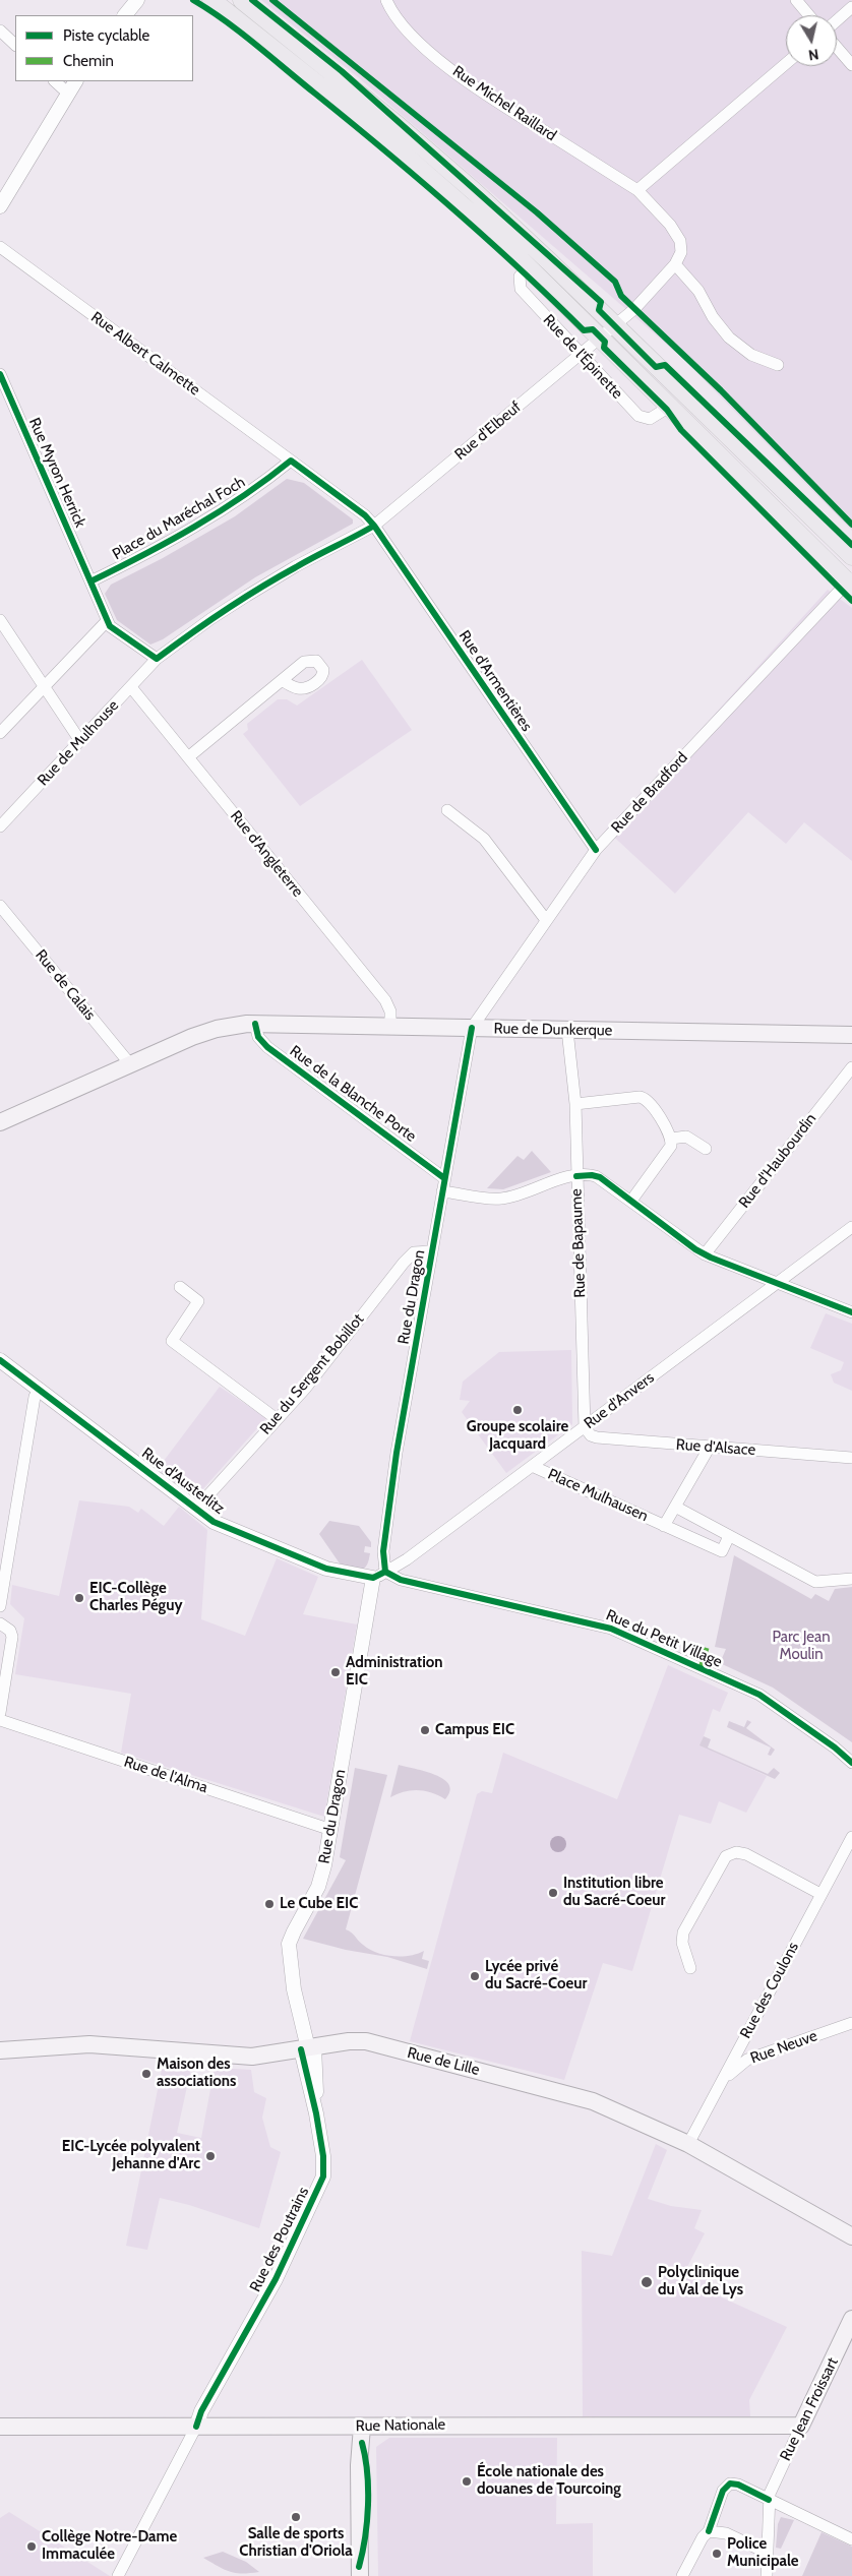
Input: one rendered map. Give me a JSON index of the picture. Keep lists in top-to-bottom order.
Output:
{
  "streets": {
    "main road": [
      "Rue de Dunkerque",
      "Rue de Lille",
      "Rue Jean Froissart",
      "Rue Nationale"
    ],
    "street": [
      "Rue Michel Raillard",
      "Rue Albert Calmette",
      "Rue de l'Épinette",
      "Rue d'Elbeuf",
      "Rue Myron Herrick",
      "Place du Maréchal Foch",
      "Rue d'Armentières",
      "Rue de Mulhouse",
      "Rue de Bradford",
      "Rue d'Angleterre",
      "Rue de Calais",
      "Rue de la Blanche Porte",
      "Rue d'Haubourdin",
      "Rue de Bapaume",
      "Rue du Dragon",
      "Rue du Sergent Bobillot",
      "Rue d'Anvers",
      "Rue d'Alsace",
      "Rue d'Austerlitz",
      "Place Mulhausen",
      "Rue du Petit Village",
      "Rue de l'Alma",
      "Rue des Coulons",
      "Rue Neuve",
      "Rue des Poutrains"
    ]
  },
  "crossings": [
    ["Rue Albert Calmette", "Place du Maréchal Foch"],
    ["Rue de l'Épinette", "Rue d'Elbeuf"],
    ["Rue d'Elbeuf", "Rue d'Armentières"],
    ["Rue Myron Herrick", "Place du Maréchal Foch"],
    ["Rue d'Armentières", "Rue de Bradford"],
    ["Rue de Mulhouse", "Rue d'Angleterre"],
    ["Rue de Bradford", "Rue de Dunkerque"],
    ["Rue de Bradford", "Rue du Dragon"],
    ["Rue d'Angleterre", "Rue de Dunkerque"],
    ["Rue de Dunkerque", "Rue de la Blanche Porte"],
    ["Rue de Dunkerque", "Rue de Bapaume"],
    ["Rue de Dunkerque", "Rue du Dragon"],
    ["Rue de la Blanche Porte", "Rue du Dragon"],
    ["Rue de Bapaume", "Rue d'Anvers"],
    ["Rue de Bapaume", "Rue d'Alsace"],
    ["Rue du Dragon", "Rue du Sergent Bobillot"],
    ["Rue du Dragon", "Rue d'Anvers"],
    ["Rue du Dragon", "Rue d'Austerlitz"],
    ["Rue du Dragon", "Rue du Petit Village"],
    ["Rue du Dragon", "Rue de l'Alma"],
    ["Rue du Dragon", "Rue de Lille"],
    ["Rue du Dragon", "Rue des Poutrains"],
    ["Rue du Sergent Bobillot", "Rue d'Austerlitz"],
    ["Rue d'Anvers", "Rue d'Alsace"],
    ["Rue d'Anvers", "Rue d'Austerlitz"],
    ["Rue d'Anvers", "Place Mulhausen"],
    ["Rue d'Anvers", "Rue du Petit Village"],
    ["Rue d'Alsace", "Place Mulhausen"],
    ["Rue d'Austerlitz", "Rue du Petit Village"],
    ["Rue des Coulons", "Rue Neuve"],
    ["Rue des Coulons", "Rue de Lille"],
    ["Rue de Lille", "Rue des Poutrains"],
    ["Rue des Poutrains", "Rue Nationale"],
    ["Rue Jean Froissart", "Rue Nationale"]
  ],
  "parks": ["Parc Jean Moulin"],
  "places": [
    "Groupe scolaire Jacquard",
    "EIC-Collège Charles Péguy",
    "Administration EIC",
    "Campus EIC",
    "Institution libre du Sacré-Coeur",
    "Le Cube EIC",
    "Lycée privé du Sacré-Coeur",
    "Maison des associations",
    "EIC-Lycée polyvalent Jehanne d'Arc",
    "Polyclinique du Val de Lys",
    "École nationale des douanes de Tourcoing",
    "Salle de sports Christian d'Oriola",
    "Collège Notre-Dame Immaculée",
    "Police Municipale"
  ],
  "legend": ["Piste cyclable", "Chemin"],
  "north": "bottom"
}
